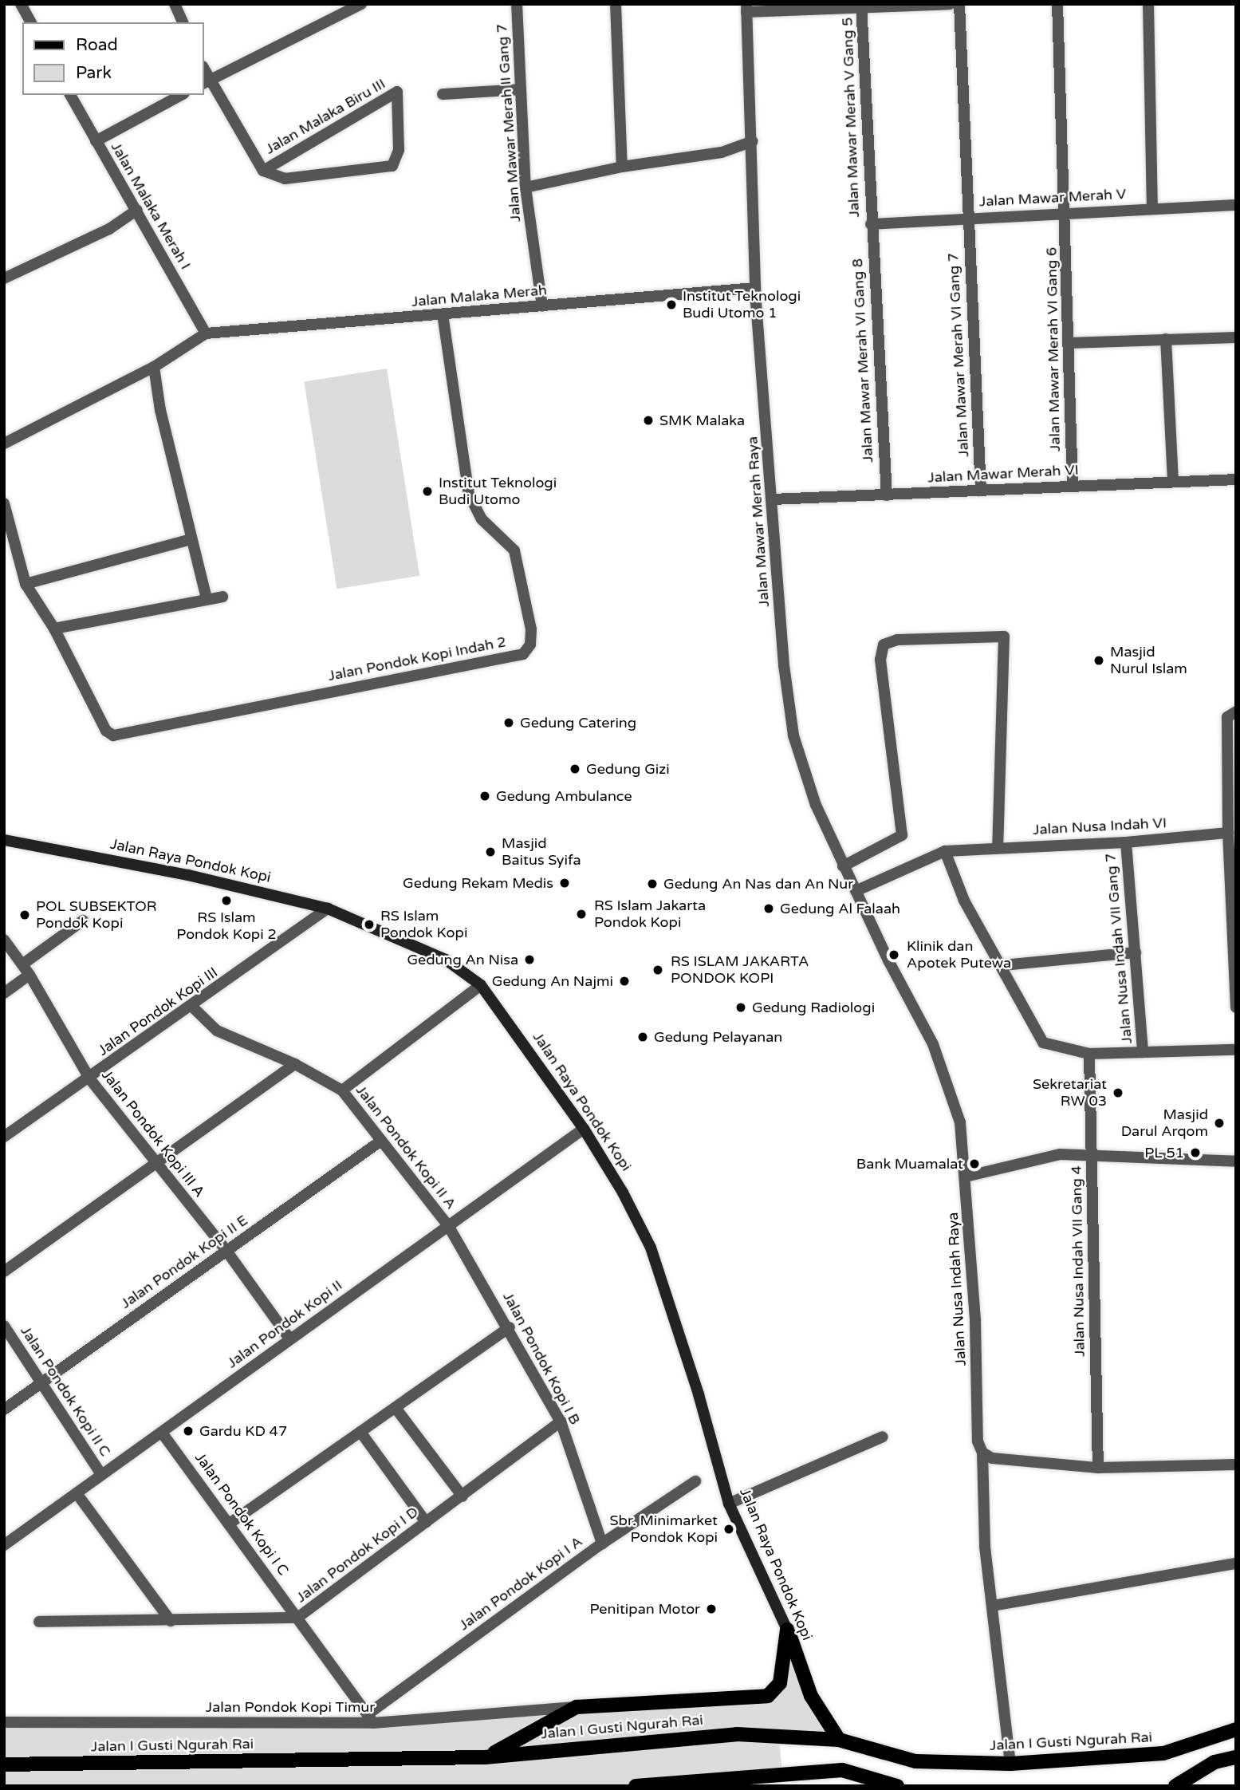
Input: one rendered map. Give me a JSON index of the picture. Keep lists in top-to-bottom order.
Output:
{
  "streets": {
    "main road": ["Jalan Raya Pondok Kopi", "Jalan I Gusti Ngurah Rai"],
    "street": [
      "Jalan Malaka Biru III",
      "Jalan Mawar Merah V Gang 5",
      "Jalan Mawar Merah II Gang 7",
      "Jalan Mawar Merah V",
      "Jalan Malaka Merah I",
      "Jalan Malaka Merah",
      "Jalan Mawar Merah VI Gang 6",
      "Jalan Mawar Merah VI Gang 7",
      "Jalan Mawar Merah VI Gang 8",
      "Jalan Mawar Merah VI",
      "Jalan Mawar Merah Raya",
      "Jalan Pondok Kopi Indah 2",
      "Jalan Nusa Indah VI",
      "Jalan Nusa Indah VII Gang 7",
      "Jalan Pondok Kopi III",
      "Jalan Pondok Kopi III A",
      "Jalan Pondok Kopi II A",
      "Jalan Nusa Indah VII Gang 4",
      "Jalan Pondok Kopi II E",
      "Jalan Nusa Indah Raya",
      "Jalan Pondok Kopi II",
      "Jalan Pondok Kopi I B",
      "Jalan Pondok Kopi II C",
      "Jalan Pondok Kopi I C",
      "Jalan Pondok Kopi I D",
      "Jalan Pondok Kopi I A",
      "Jalan Pondok Kopi Timur"
    ]
  },
  "crossings": [
    ["Jalan Mawar Merah V Gang 5", "Jalan Mawar Merah V"],
    ["Jalan Mawar Merah V Gang 5", "Jalan Mawar Merah VI Gang 8"],
    ["Jalan Mawar Merah II Gang 7", "Jalan Malaka Merah"],
    ["Jalan Mawar Merah V", "Jalan Mawar Merah VI Gang 6"],
    ["Jalan Mawar Merah V", "Jalan Mawar Merah VI Gang 7"],
    ["Jalan Mawar Merah V", "Jalan Mawar Merah VI Gang 8"],
    ["Jalan Malaka Merah I", "Jalan Malaka Merah"],
    ["Jalan Malaka Merah", "Jalan Mawar Merah Raya"],
    ["Jalan Malaka Merah", "Jalan Pondok Kopi Indah 2"],
    ["Jalan Mawar Merah VI Gang 6", "Jalan Mawar Merah VI"],
    ["Jalan Mawar Merah VI Gang 7", "Jalan Mawar Merah VI"],
    ["Jalan Mawar Merah VI Gang 8", "Jalan Mawar Merah VI"],
    ["Jalan Mawar Merah VI", "Jalan Mawar Merah Raya"],
    ["Jalan Mawar Merah Raya", "Jalan Nusa Indah VI"],
    ["Jalan Mawar Merah Raya", "Jalan Nusa Indah Raya"],
    ["Jalan Nusa Indah VI", "Jalan Nusa Indah VII Gang 7"],
    ["Jalan Nusa Indah VI", "Jalan Nusa Indah Raya"],
    ["Jalan Raya Pondok Kopi", "Jalan Pondok Kopi III"],
    ["Jalan Raya Pondok Kopi", "Jalan Pondok Kopi II"],
    ["Jalan Raya Pondok Kopi", "Jalan I Gusti Ngurah Rai"],
    ["Jalan Pondok Kopi III", "Jalan Pondok Kopi III A"],
    ["Jalan Pondok Kopi III", "Jalan Pondok Kopi II A"],
    ["Jalan Pondok Kopi III A", "Jalan Pondok Kopi II E"],
    ["Jalan Pondok Kopi III A", "Jalan Pondok Kopi II"],
    ["Jalan Pondok Kopi II A", "Jalan Pondok Kopi II E"],
    ["Jalan Pondok Kopi II A", "Jalan Pondok Kopi II"],
    ["Jalan Pondok Kopi II A", "Jalan Pondok Kopi I B"],
    ["Jalan Pondok Kopi II E", "Jalan Pondok Kopi II C"],
    ["Jalan Nusa Indah Raya", "Jalan I Gusti Ngurah Rai"],
    ["Jalan Pondok Kopi II", "Jalan Pondok Kopi I B"],
    ["Jalan Pondok Kopi II", "Jalan Pondok Kopi II C"],
    ["Jalan Pondok Kopi II", "Jalan Pondok Kopi I C"],
    ["Jalan Pondok Kopi I B", "Jalan Pondok Kopi I D"],
    ["Jalan Pondok Kopi I B", "Jalan Pondok Kopi I A"],
    ["Jalan Pondok Kopi I C", "Jalan Pondok Kopi I D"],
    ["Jalan Pondok Kopi I C", "Jalan Pondok Kopi I A"],
    ["Jalan Pondok Kopi I C", "Jalan Pondok Kopi Timur"],
    ["Jalan Pondok Kopi I A", "Jalan Pondok Kopi Timur"]
  ],
  "places": [
    "Institut Teknologi Budi Utomo 1",
    "SMK Malaka",
    "Institut Teknologi Budi Utomo",
    "Masjid Nurul Islam",
    "Gedung Catering",
    "Gedung Gizi",
    "Gedung Ambulance",
    "Masjid Baitus Syifa",
    "Gedung Rekam Medis",
    "Gedung An Nas dan An Nur",
    "RS Islam Pondok Kopi 2",
    "Gedung Al Falaah",
    "RS Islam Jakarta Pondok Kopi",
    "POL SUBSEKTOR Pondok Kopi",
    "RS Islam Pondok Kopi",
    "Klinik dan Apotek Putewa",
    "Gedung An Nisa",
    "RS ISLAM JAKARTA PONDOK KOPI",
    "Gedung An Najmi",
    "Gedung Radiologi",
    "Gedung Pelayanan",
    "Sekretariat RW 03",
    "Masjid Darul Arqom",
    "PL 51",
    "Bank Muamalat",
    "Gardu KD 47",
    "Sbr. Minimarket Pondok Kopi",
    "Penitipan Motor"
  ],
  "legend": ["Road", "Park"]
}
